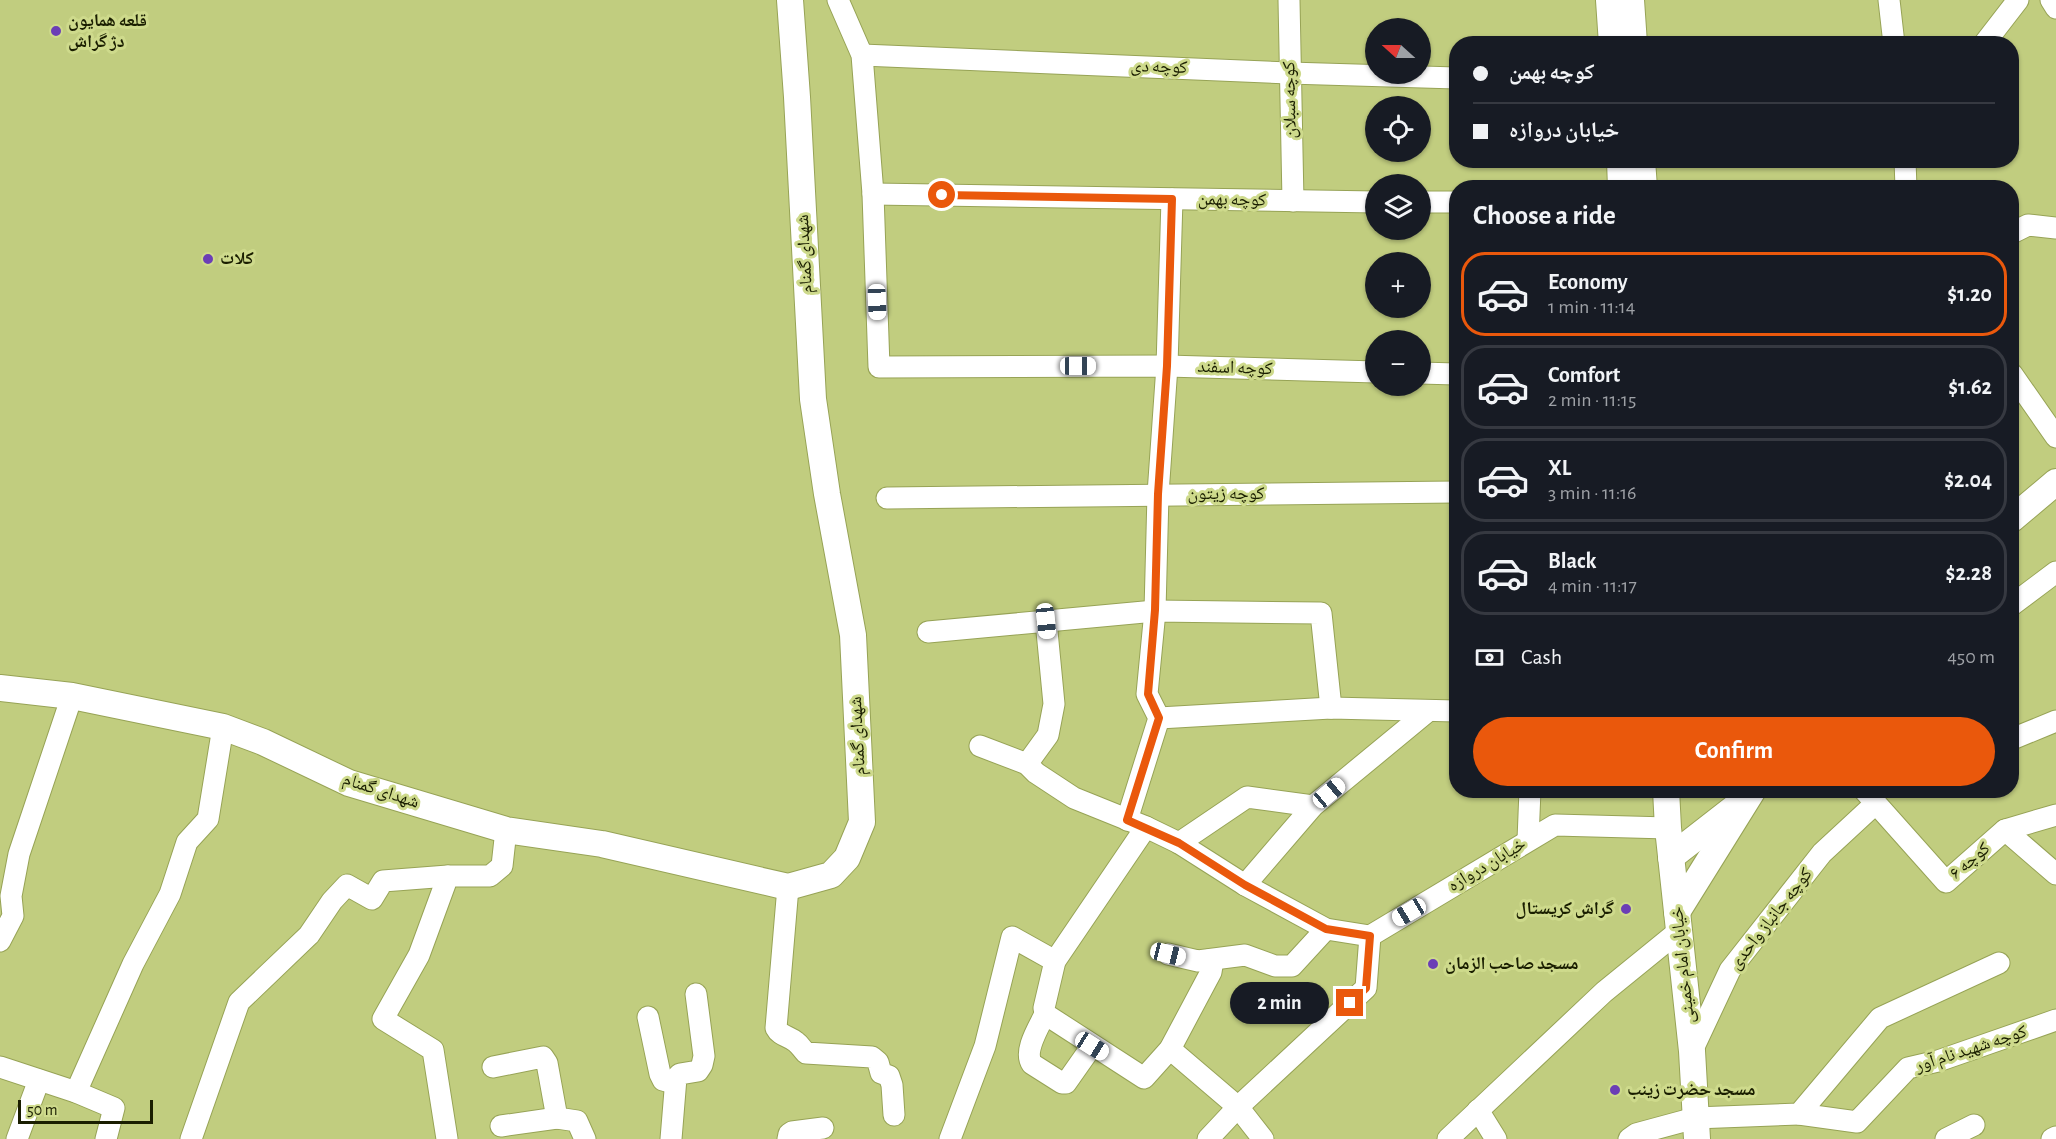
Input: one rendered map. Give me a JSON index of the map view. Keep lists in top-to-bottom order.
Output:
{
  "streets": {
    "street": [
      "کوچه دی",
      "کوچه سبلان",
      "کوچه بهمن",
      "شهدای گمنام",
      "کوچه اسفند",
      "کوچه زیتون",
      "کوچه ۶",
      "خیابان دروازه",
      "کوچه جانباز واحدی",
      "خیابان امام خمینی",
      "کوچه شهید نام آور"
    ]
  },
  "crossings": [
    ["کوچه دی", "کوچه سبلان"],
    ["کوچه سبلان", "کوچه بهمن"],
    ["کوچه بهمن", "کوچه اسفند"],
    ["خیابان دروازه", "خیابان امام خمینی"],
    ["کوچه جانباز واحدی", "خیابان امام خمینی"],
    ["خیابان امام خمینی", "کوچه شهید نام آور"]
  ],
  "places": [
    "قلعه همایون دژ گراش",
    "کلات",
    "گراش کریستال",
    "مسجد صاحب الزمان",
    "مسجد حضرت زینب"
  ],
  "scale_bar": "50 m",
  "north": "left",
  "page": {
    "map_buttons": ["+", "−"],
    "banner": ["کوچه بهمن", "خیابان دروازه"],
    "heading": "Choose a ride",
    "list": [
      {
        "name": "Economy",
        "note": "1 min · 11:14",
        "value": "$1.20"
      },
      {
        "name": "Comfort",
        "note": "2 min · 11:15",
        "value": "$1.62"
      },
      {
        "name": "XL",
        "note": "3 min · 11:16",
        "value": "$2.04"
      },
      {
        "name": "Black",
        "note": "4 min · 11:17",
        "value": "$2.28"
      }
    ],
    "pay": ["Cash", "450 m"],
    "buttons": "Confirm",
    "bubble": "2 min",
    "scale": "50 m"
  }
}
